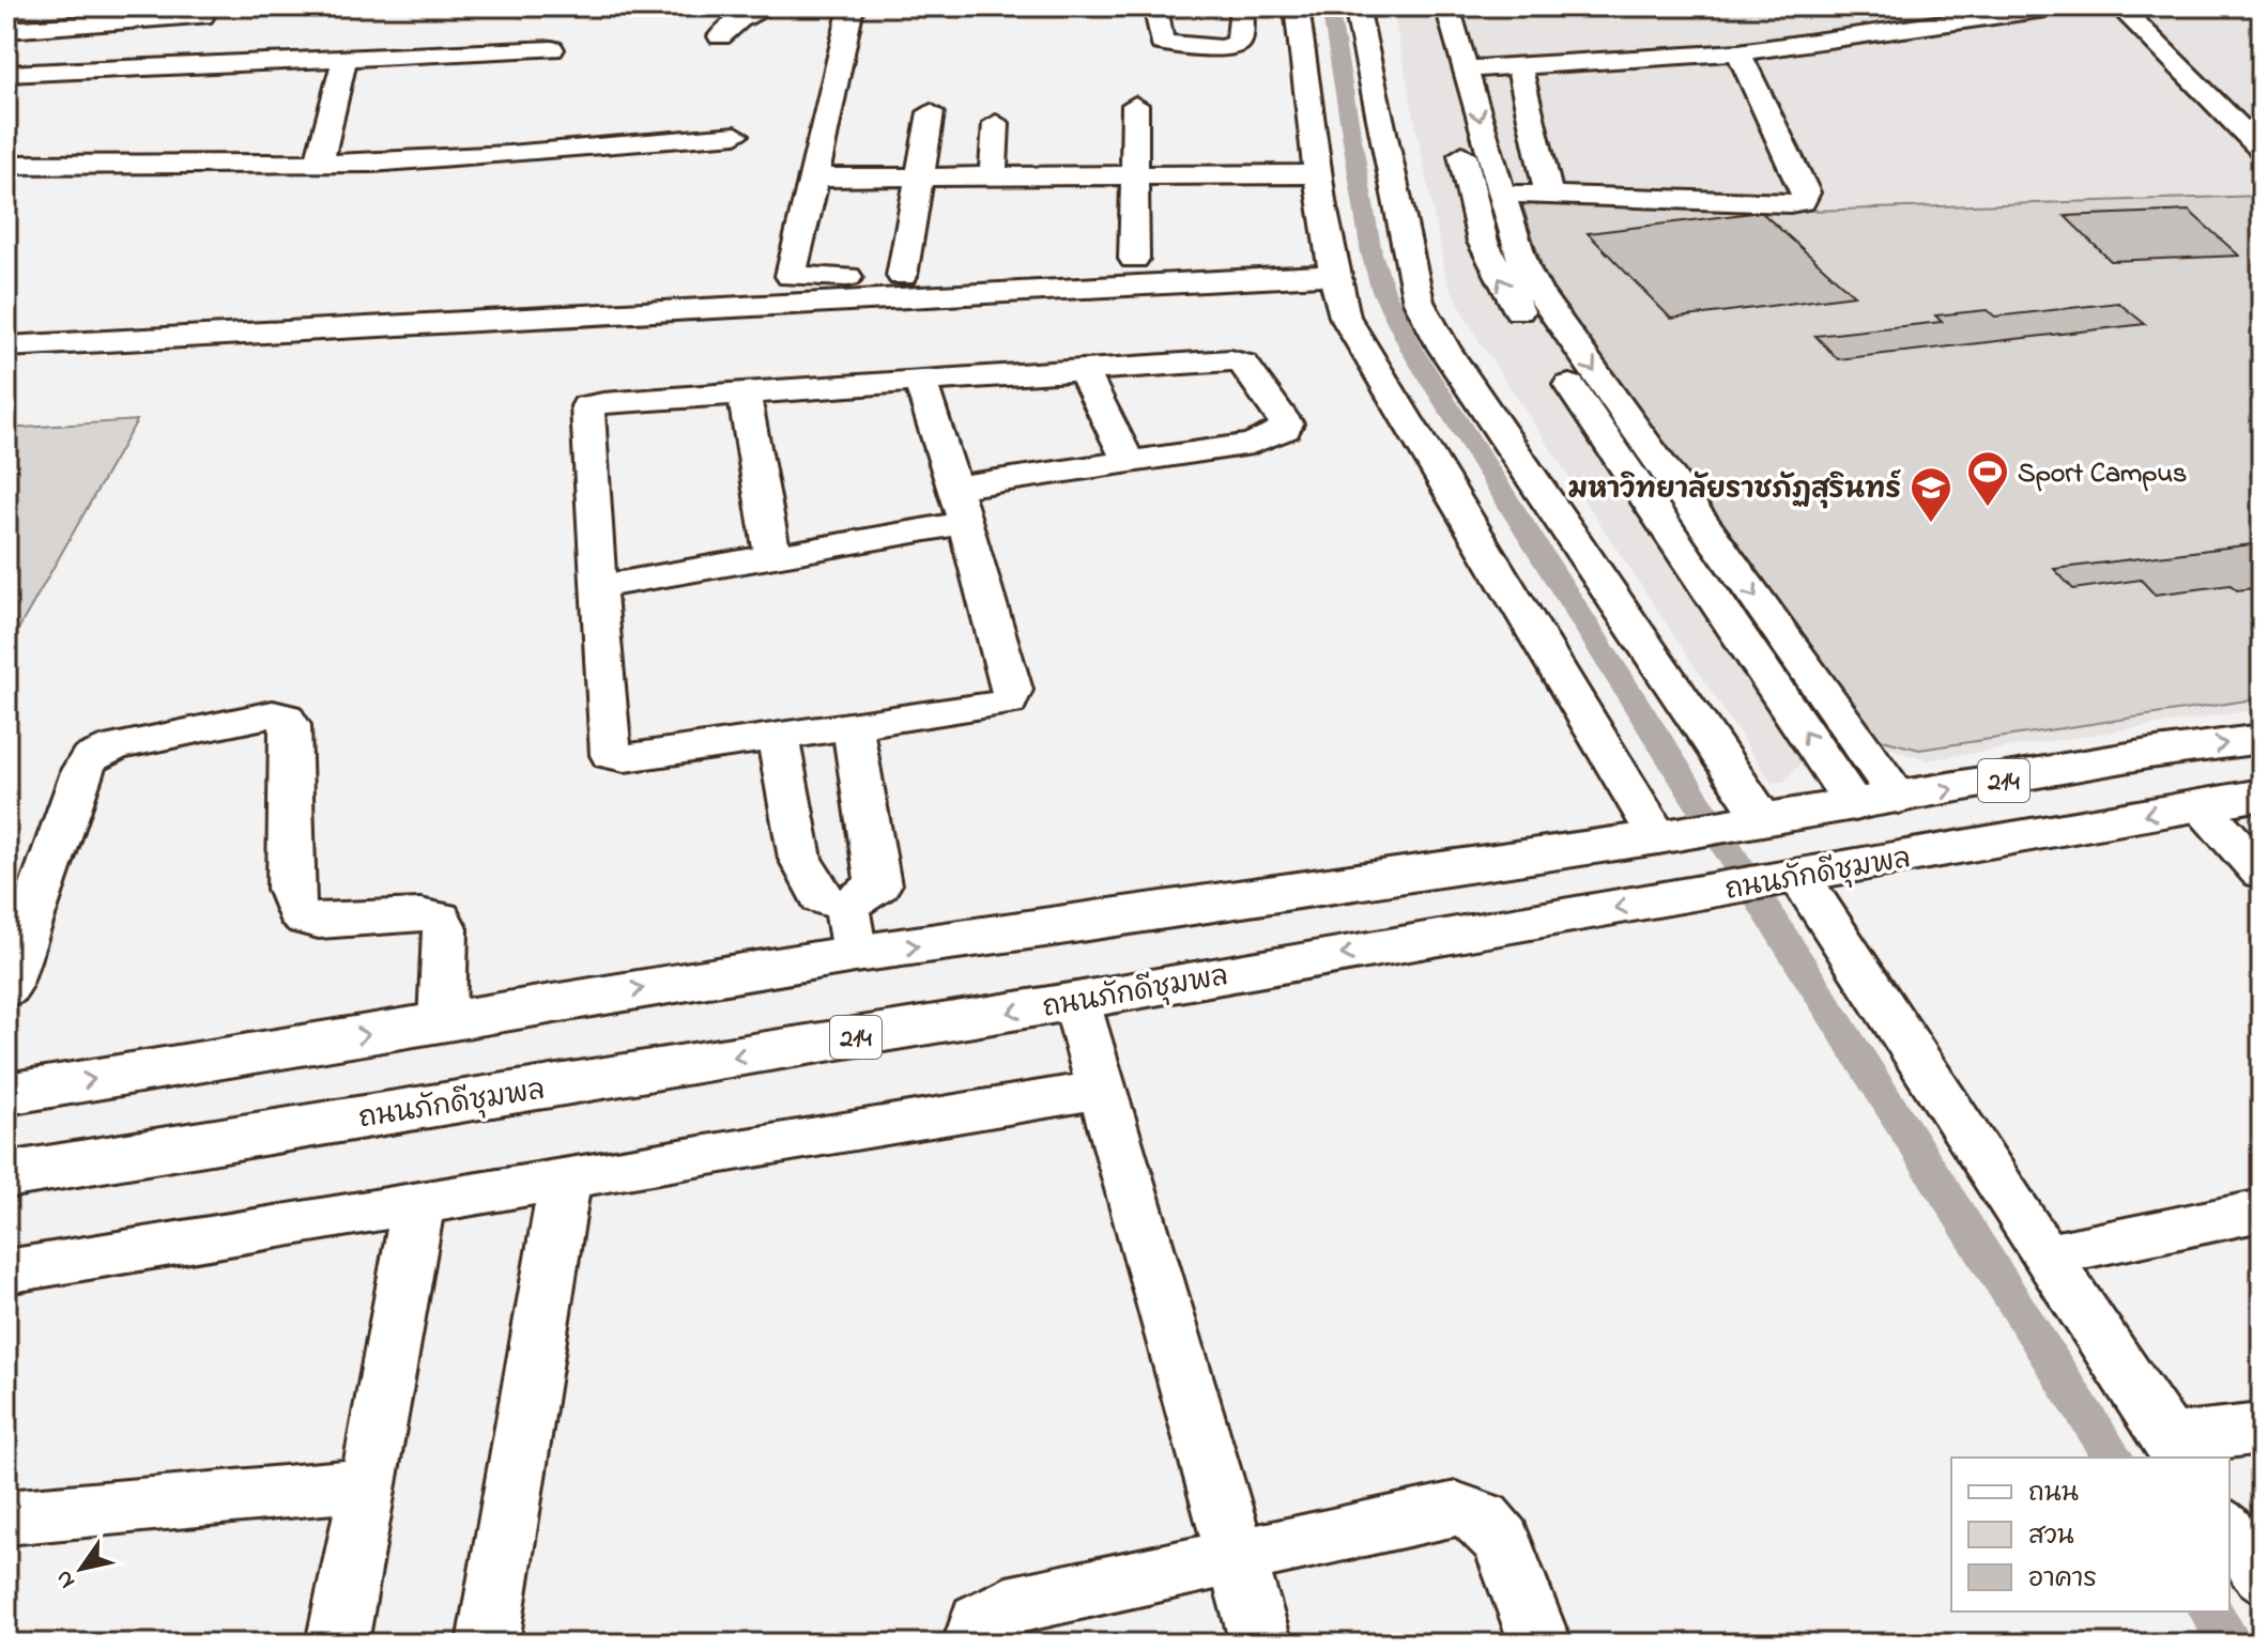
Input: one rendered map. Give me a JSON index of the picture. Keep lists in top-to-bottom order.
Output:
{
  "streets": {
    "main road": ["214", "ถนนภักดีชุมพล"]
  },
  "places": {
    "sports": ["Sport Campus"],
    "school or university": ["มหาวิทยาลัยราชภัฏสุรินทร์"]
  },
  "legend": ["ถนน", "สวน", "อาคาร"],
  "north": "bottom left"
}
